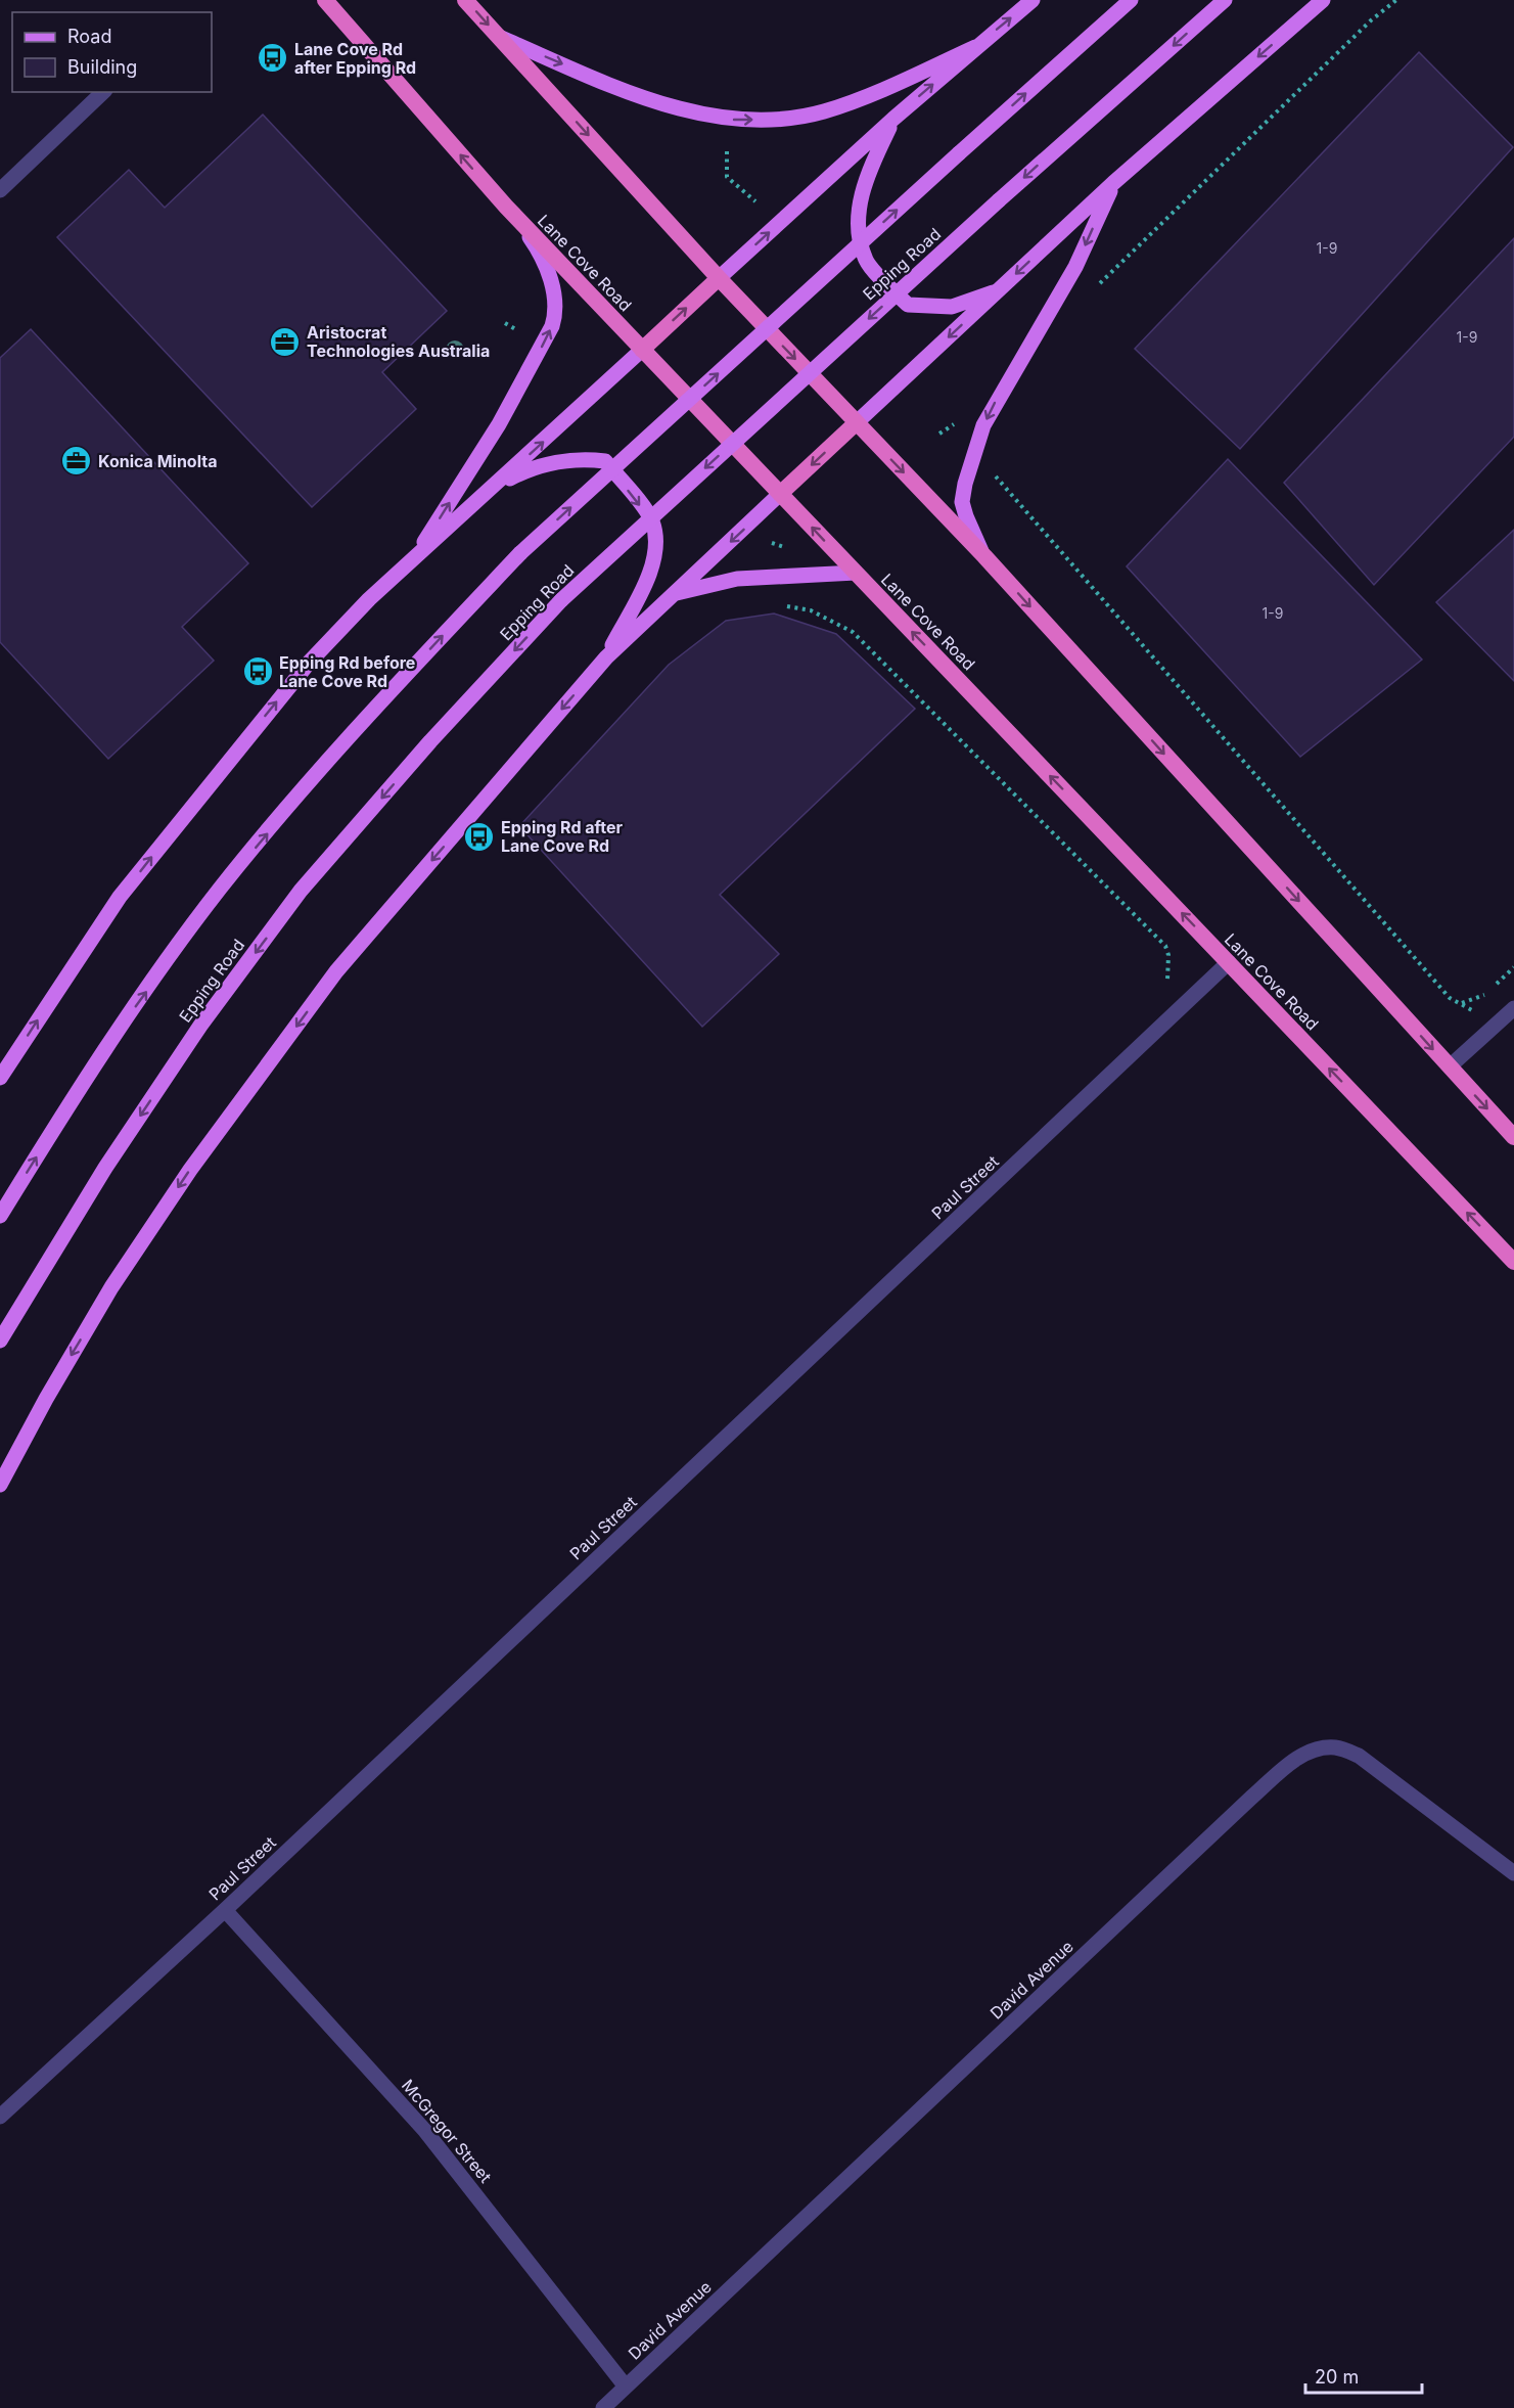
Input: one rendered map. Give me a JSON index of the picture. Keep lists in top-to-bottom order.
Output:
{
  "streets": {
    "highway": ["Lane Cove Road"],
    "main road": ["Epping Road"],
    "street": ["Paul Street", "David Avenue", "McGregor Street"]
  },
  "crossings": [
    ["Lane Cove Road", "Paul Street"],
    ["Paul Street", "McGregor Street"],
    ["David Avenue", "McGregor Street"]
  ],
  "places": {
    "bus stop": ["Lane Cove Rd after Epping Rd", "Epping Rd before Lane Cove Rd", "Epping Rd after Lane Cove Rd"],
    "office": ["Aristocrat Technologies Australia", "Konica Minolta"]
  },
  "house_numbers": ["1-9", "1-9", "1-9"],
  "legend": ["Road", "Building"],
  "scale_bar": "20 m"
}
